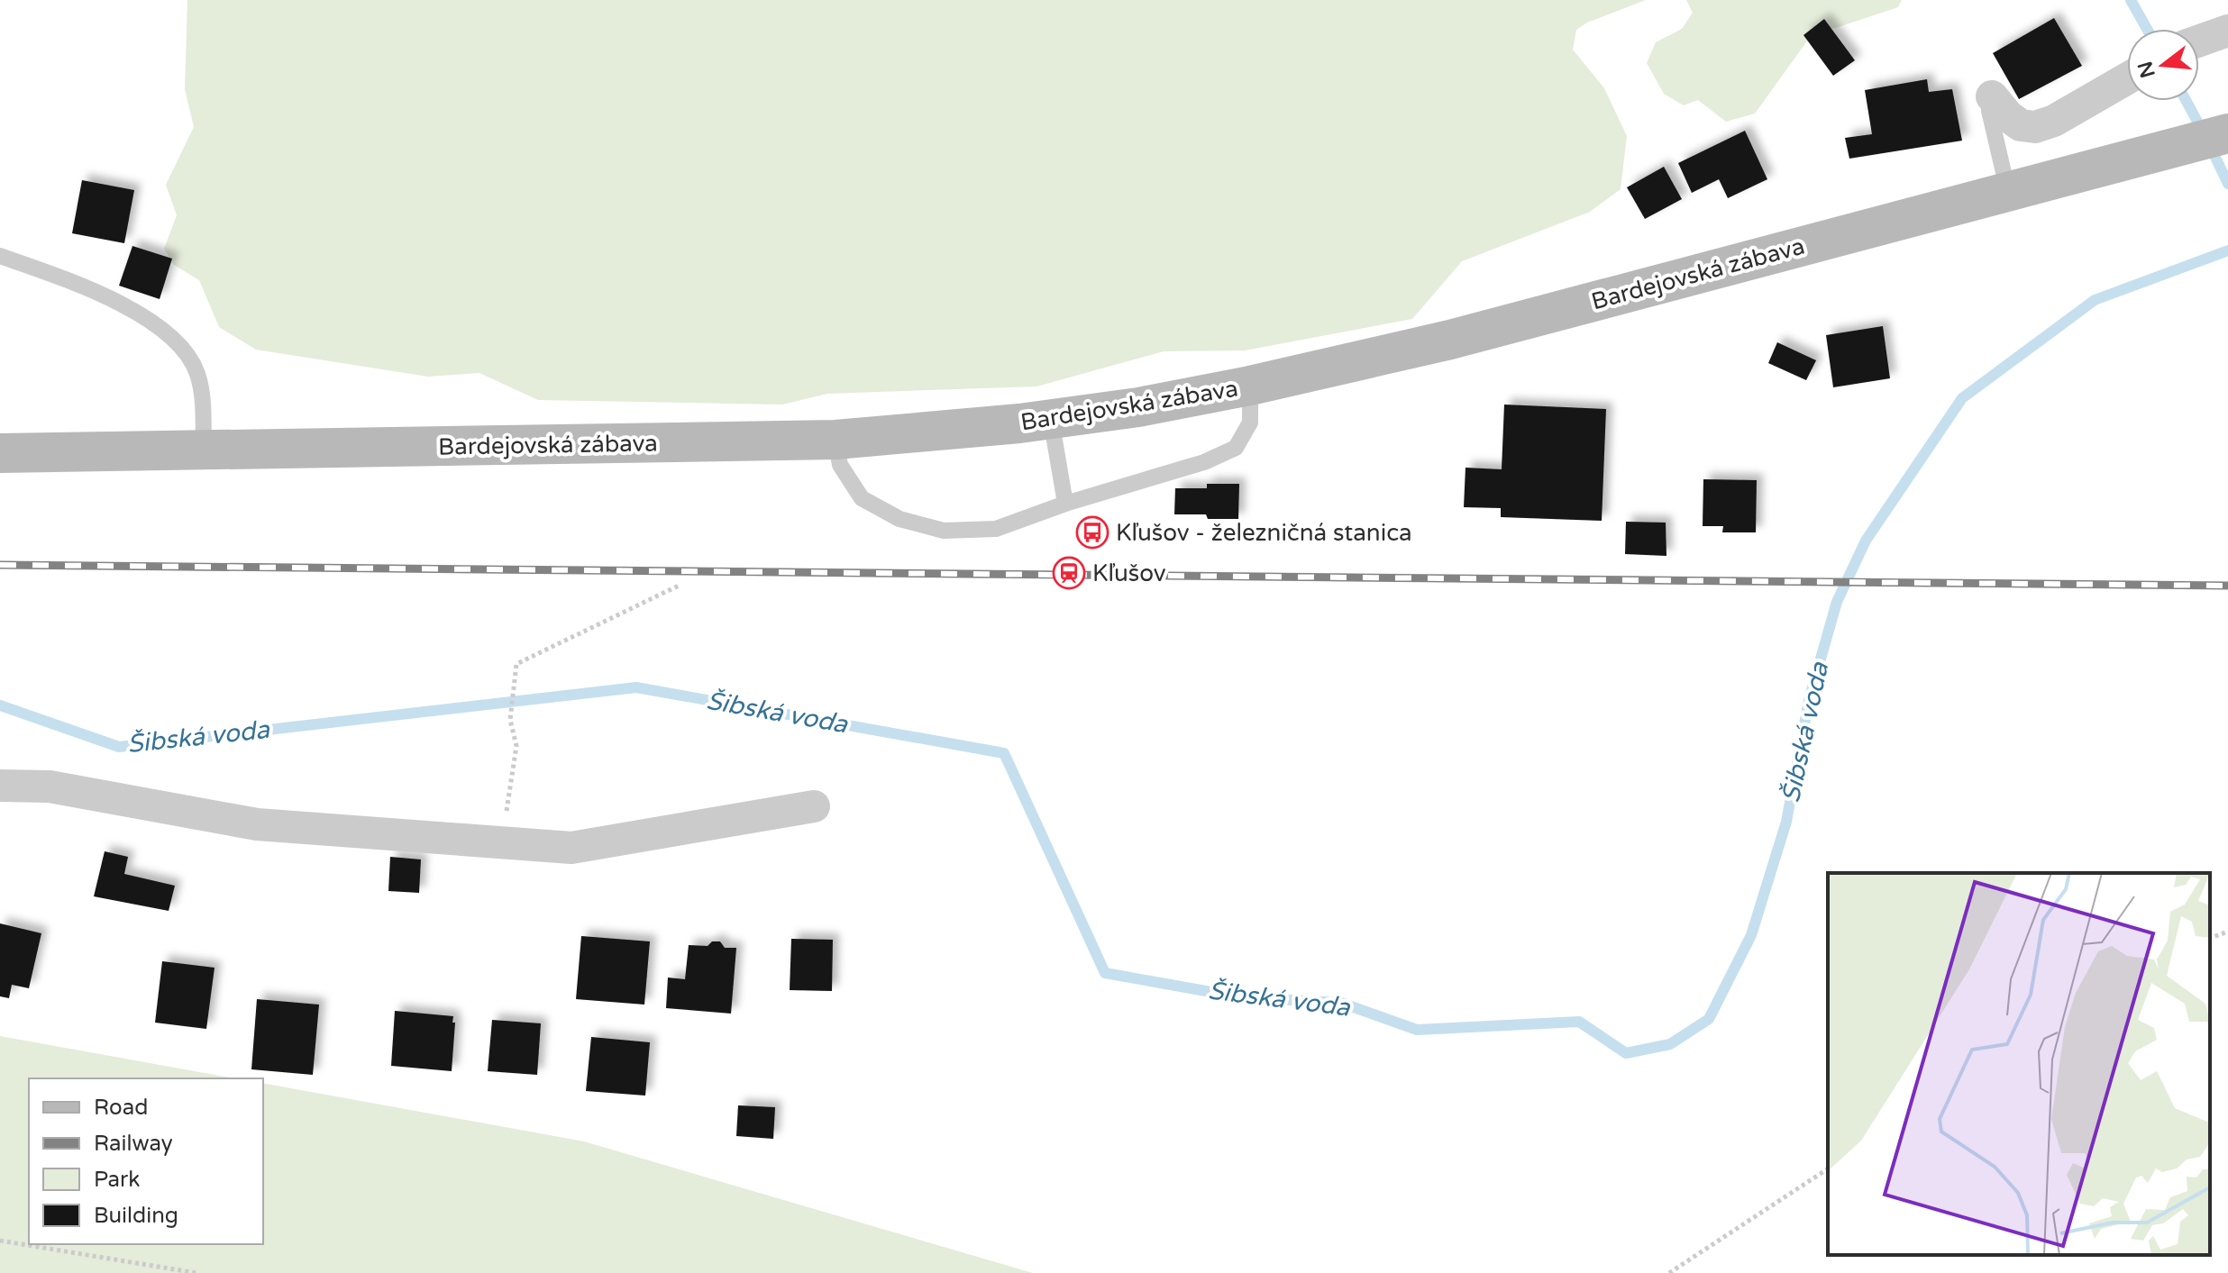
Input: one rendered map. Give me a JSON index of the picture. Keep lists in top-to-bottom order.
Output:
{
  "streets": {
    "main road": ["Bardejovská zábava"]
  },
  "water": ["Šibská voda"],
  "places": {
    "bus stop": ["Kľušov - železničná stanica"],
    "station": ["Kľušov"]
  },
  "legend": [
    "Road",
    "Railway",
    "Park",
    "Building"
  ],
  "north": "left"
}
